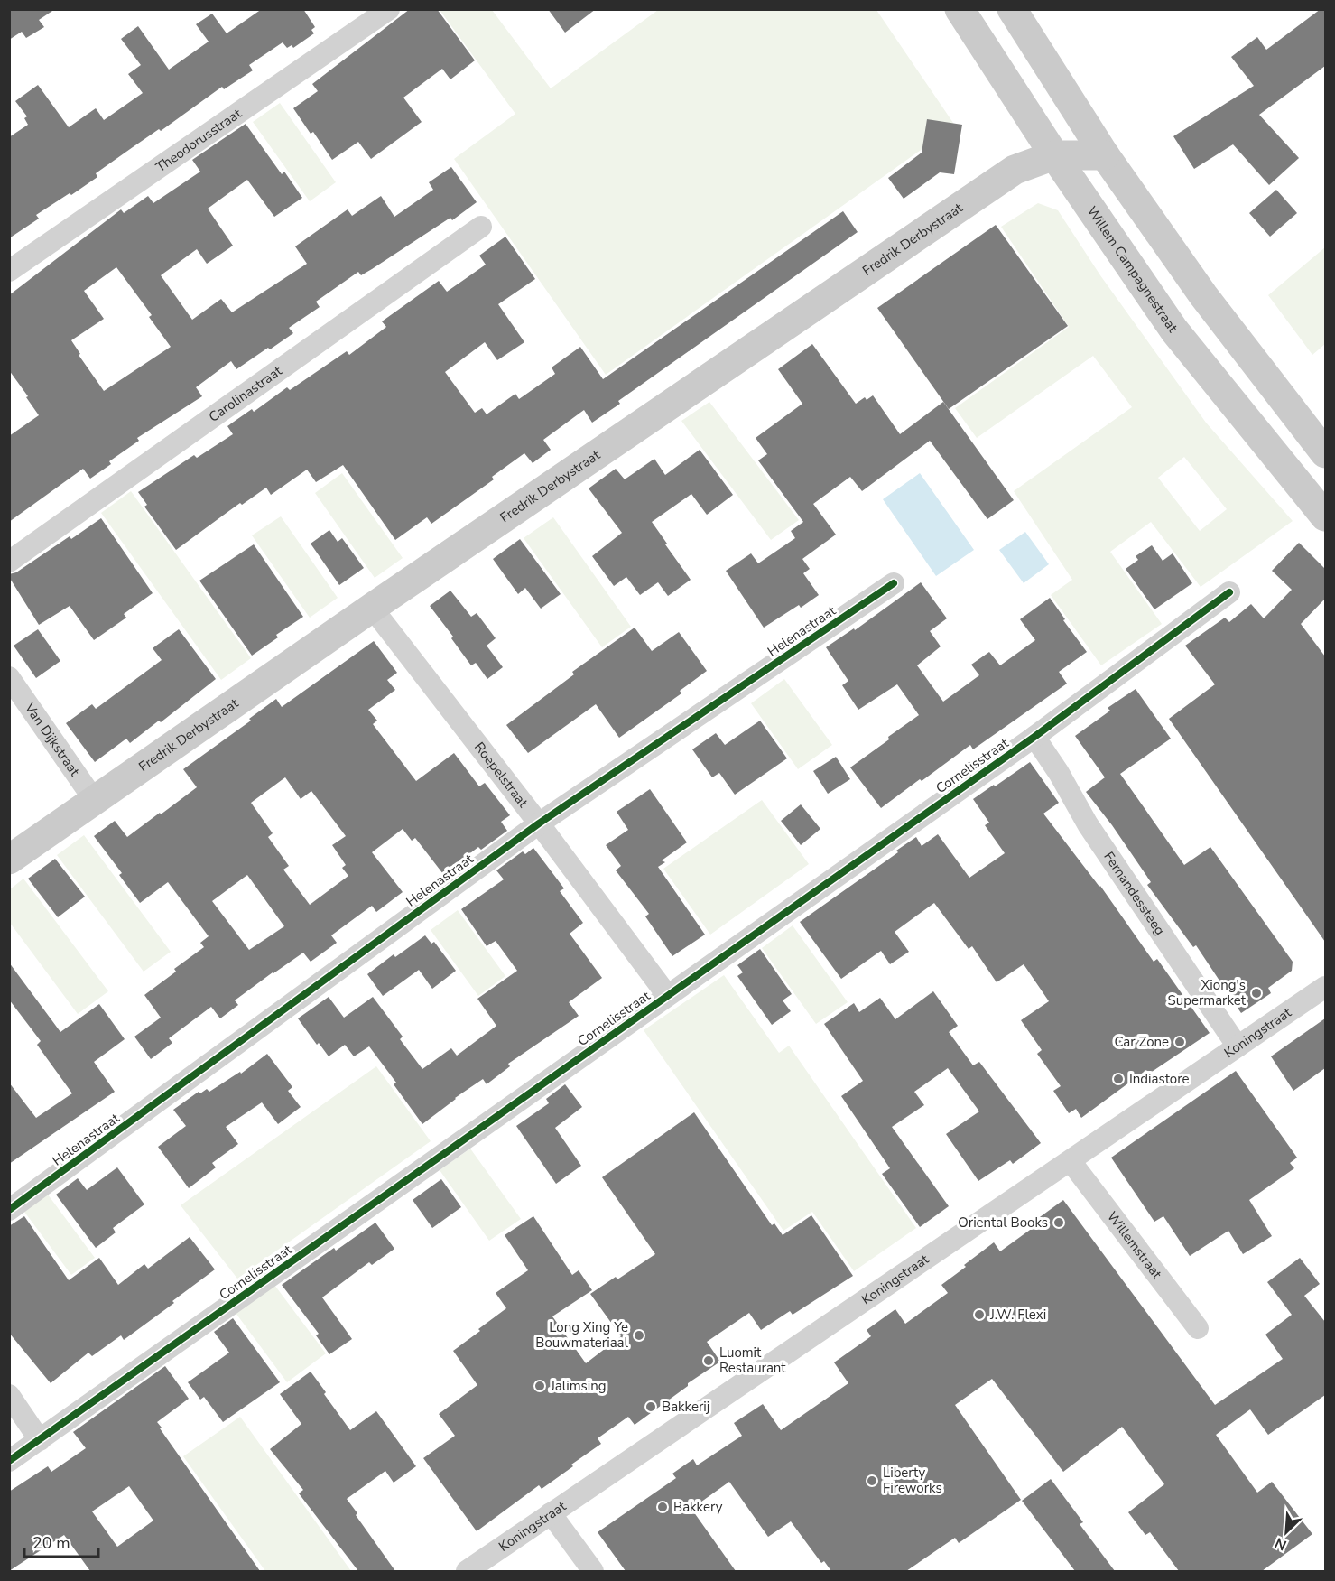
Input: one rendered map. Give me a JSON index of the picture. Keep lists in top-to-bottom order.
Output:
{
  "streets": {
    "main road": ["Fredrik Derbystraat", "Willem Campagnestraat"],
    "street": [
      "Theodorusstraat",
      "Carolinastraat",
      "Helenastraat",
      "Van Dijkstraat",
      "Cornelisstraat",
      "Roepelstraat",
      "Fernandessteeg",
      "Koningstraat",
      "Willemstraat"
    ]
  },
  "crossings": [
    ["Fredrik Derbystraat", "Willem Campagnestraat"],
    ["Fredrik Derbystraat", "Van Dijkstraat"],
    ["Fredrik Derbystraat", "Roepelstraat"],
    ["Helenastraat", "Roepelstraat"],
    ["Cornelisstraat", "Roepelstraat"],
    ["Cornelisstraat", "Fernandessteeg"],
    ["Fernandessteeg", "Koningstraat"],
    ["Koningstraat", "Willemstraat"]
  ],
  "places": [
    "Xiong's Supermarket",
    "Car Zone",
    "Indiastore",
    "Oriental Books",
    "J.W. Flexi",
    "Long Xing Ye Bouwmateriaal",
    "Luomit Restaurant",
    "Jalimsing",
    "Bakkerij",
    "Liberty Fireworks",
    "Bakkery"
  ],
  "scale_bar": "20 m",
  "north": "bottom left"
}
